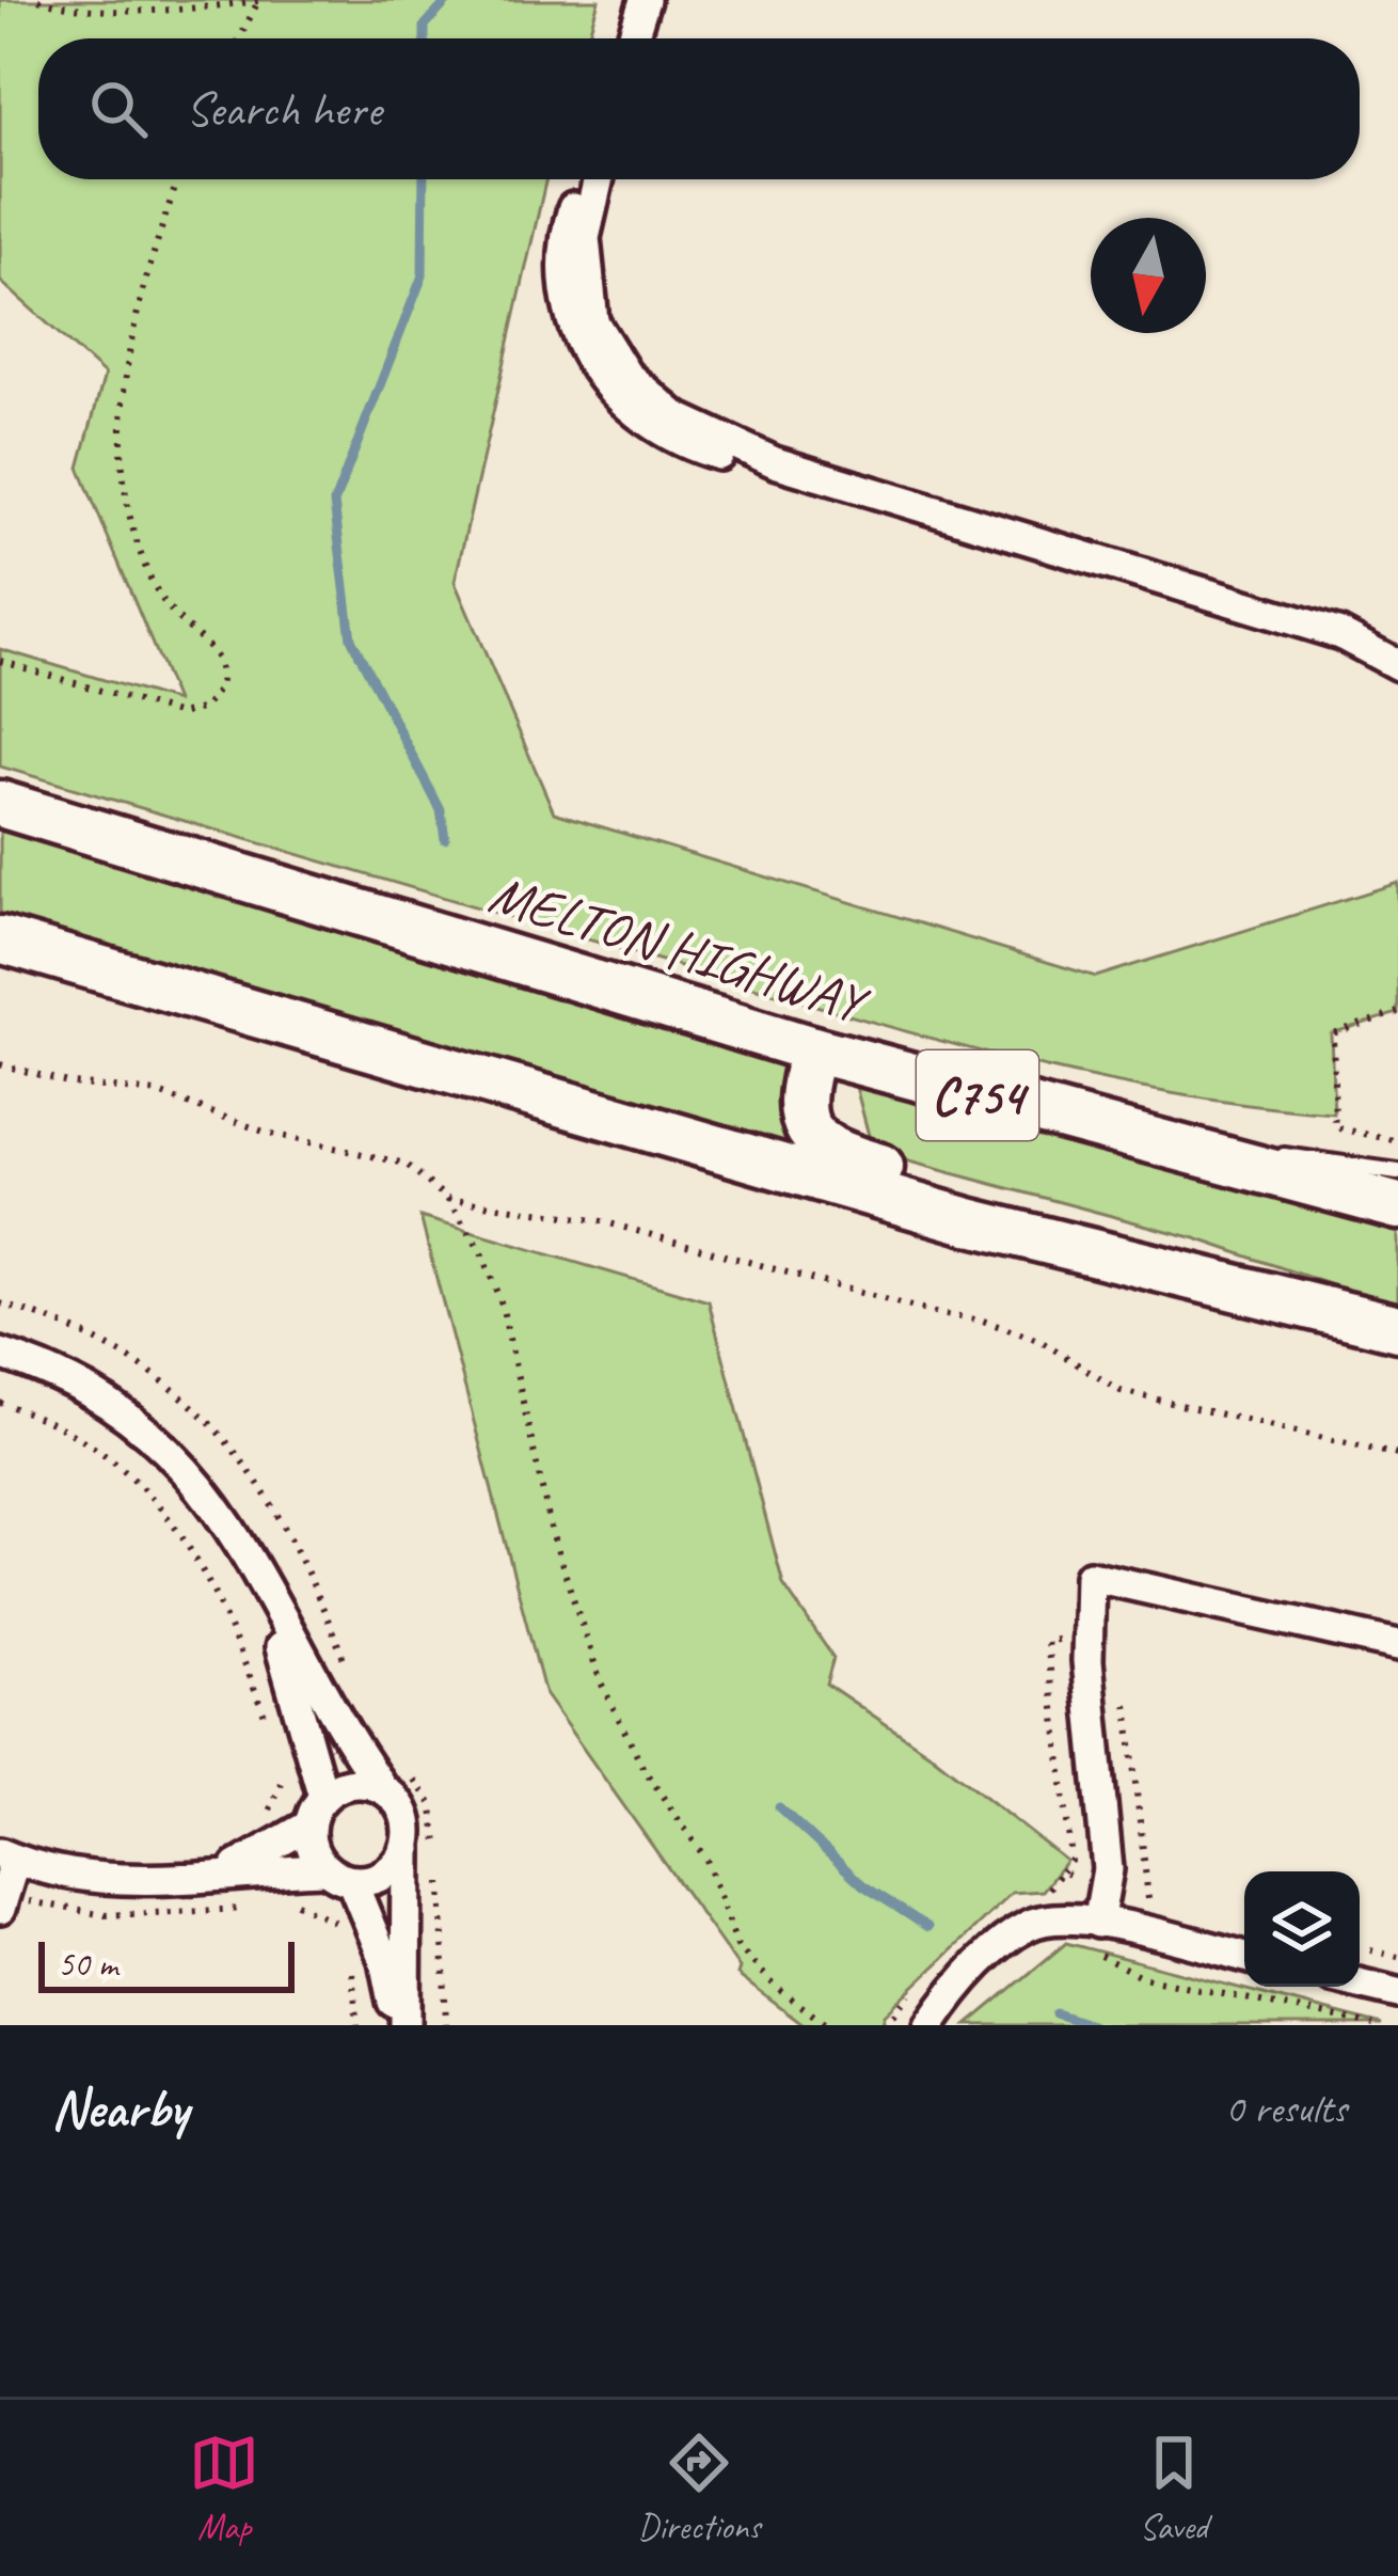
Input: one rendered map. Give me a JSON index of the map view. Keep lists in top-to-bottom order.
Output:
{
  "streets": {
    "highway": ["MELTON HIGHWAY", "C754"]
  },
  "scale_bar": "50 m",
  "north": "bottom",
  "page": {
    "search": "Search here",
    "scale": "50 m",
    "heading": ["Nearby", "0 results"],
    "nav": ["Map", "Directions", "Saved"]
  }
}
